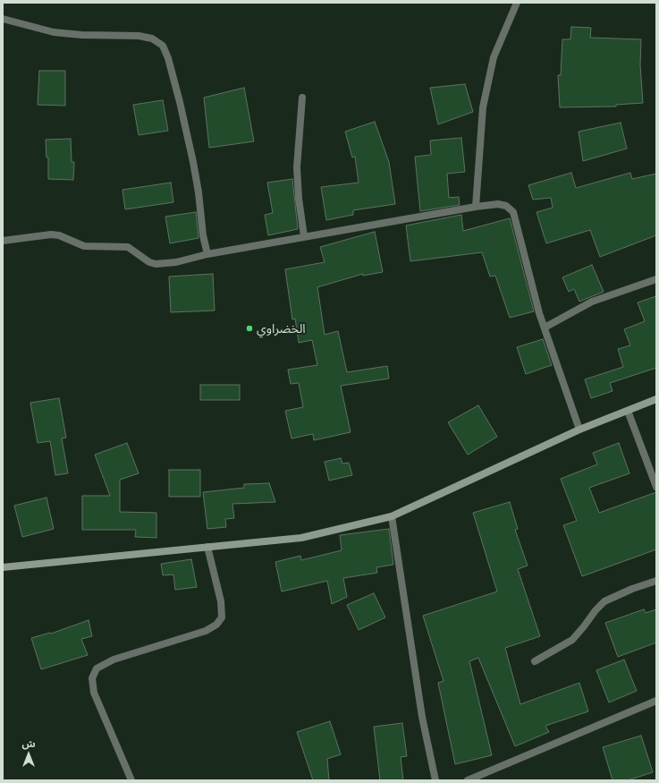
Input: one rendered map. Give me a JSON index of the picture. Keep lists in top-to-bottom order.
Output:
{
  "places": ["الخضراوي"],
  "north": "top"
}
